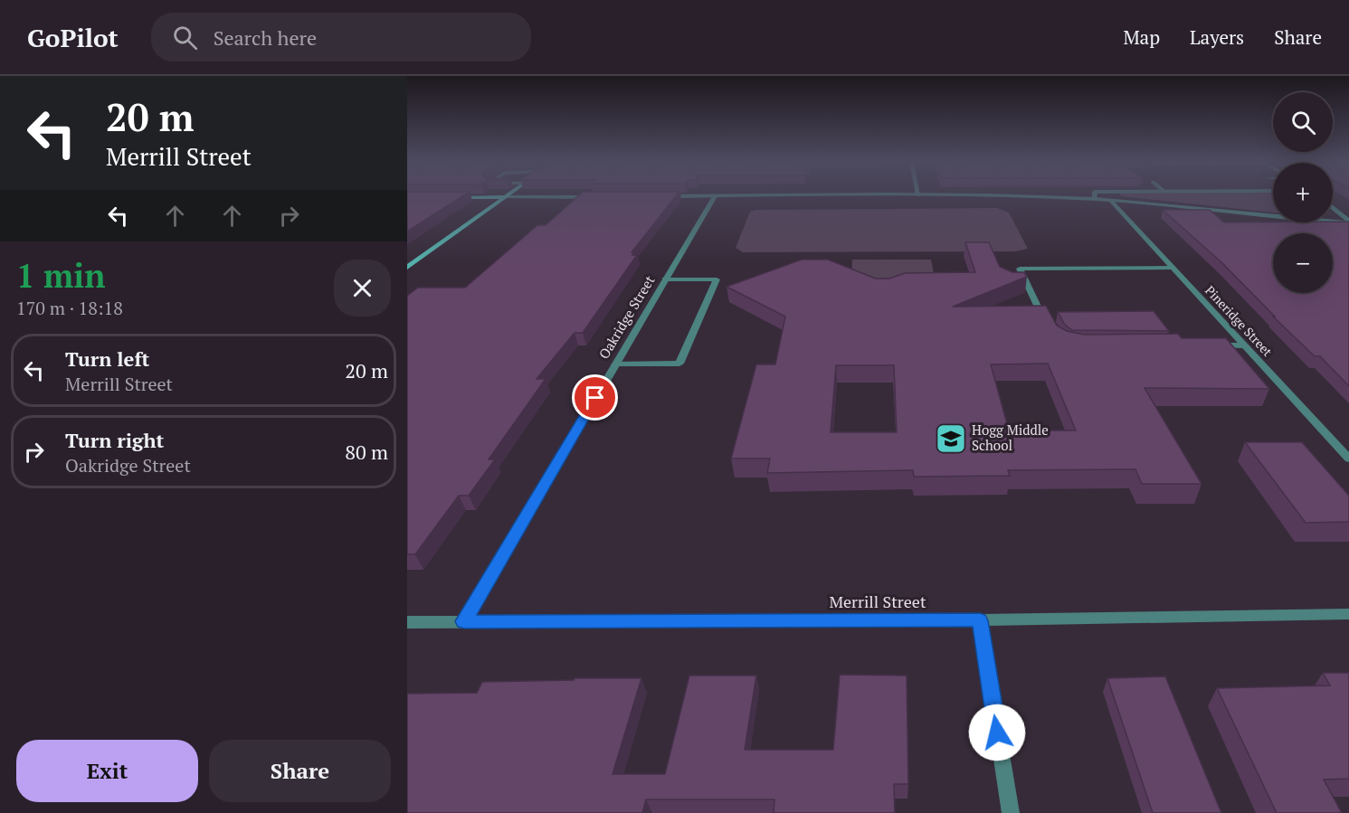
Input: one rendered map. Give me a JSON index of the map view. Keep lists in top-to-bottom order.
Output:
{
  "streets": {
    "street": ["Oakridge Street", "Pineridge Street", "Merrill Street"]
  },
  "crossings": [
    ["Oakridge Street", "Merrill Street"]
  ],
  "places": {
    "school or university": ["Hogg Middle School"]
  },
  "page": {
    "header": "GoPilot",
    "search": "Search here",
    "nav": ["Map", "Layers", "Share"],
    "turn": ["20 m", "Merrill Street"],
    "map_buttons": ["+", "−"],
    "heading": ["1 min", "170 m · 18:18"],
    "list": [
      {
        "name": "Turn left",
        "note": "Merrill Street",
        "value": "20 m"
      },
      {
        "name": "Turn right",
        "note": "Oakridge Street",
        "value": "80 m"
      }
    ],
    "buttons": ["Exit", "Share"]
  }
}
